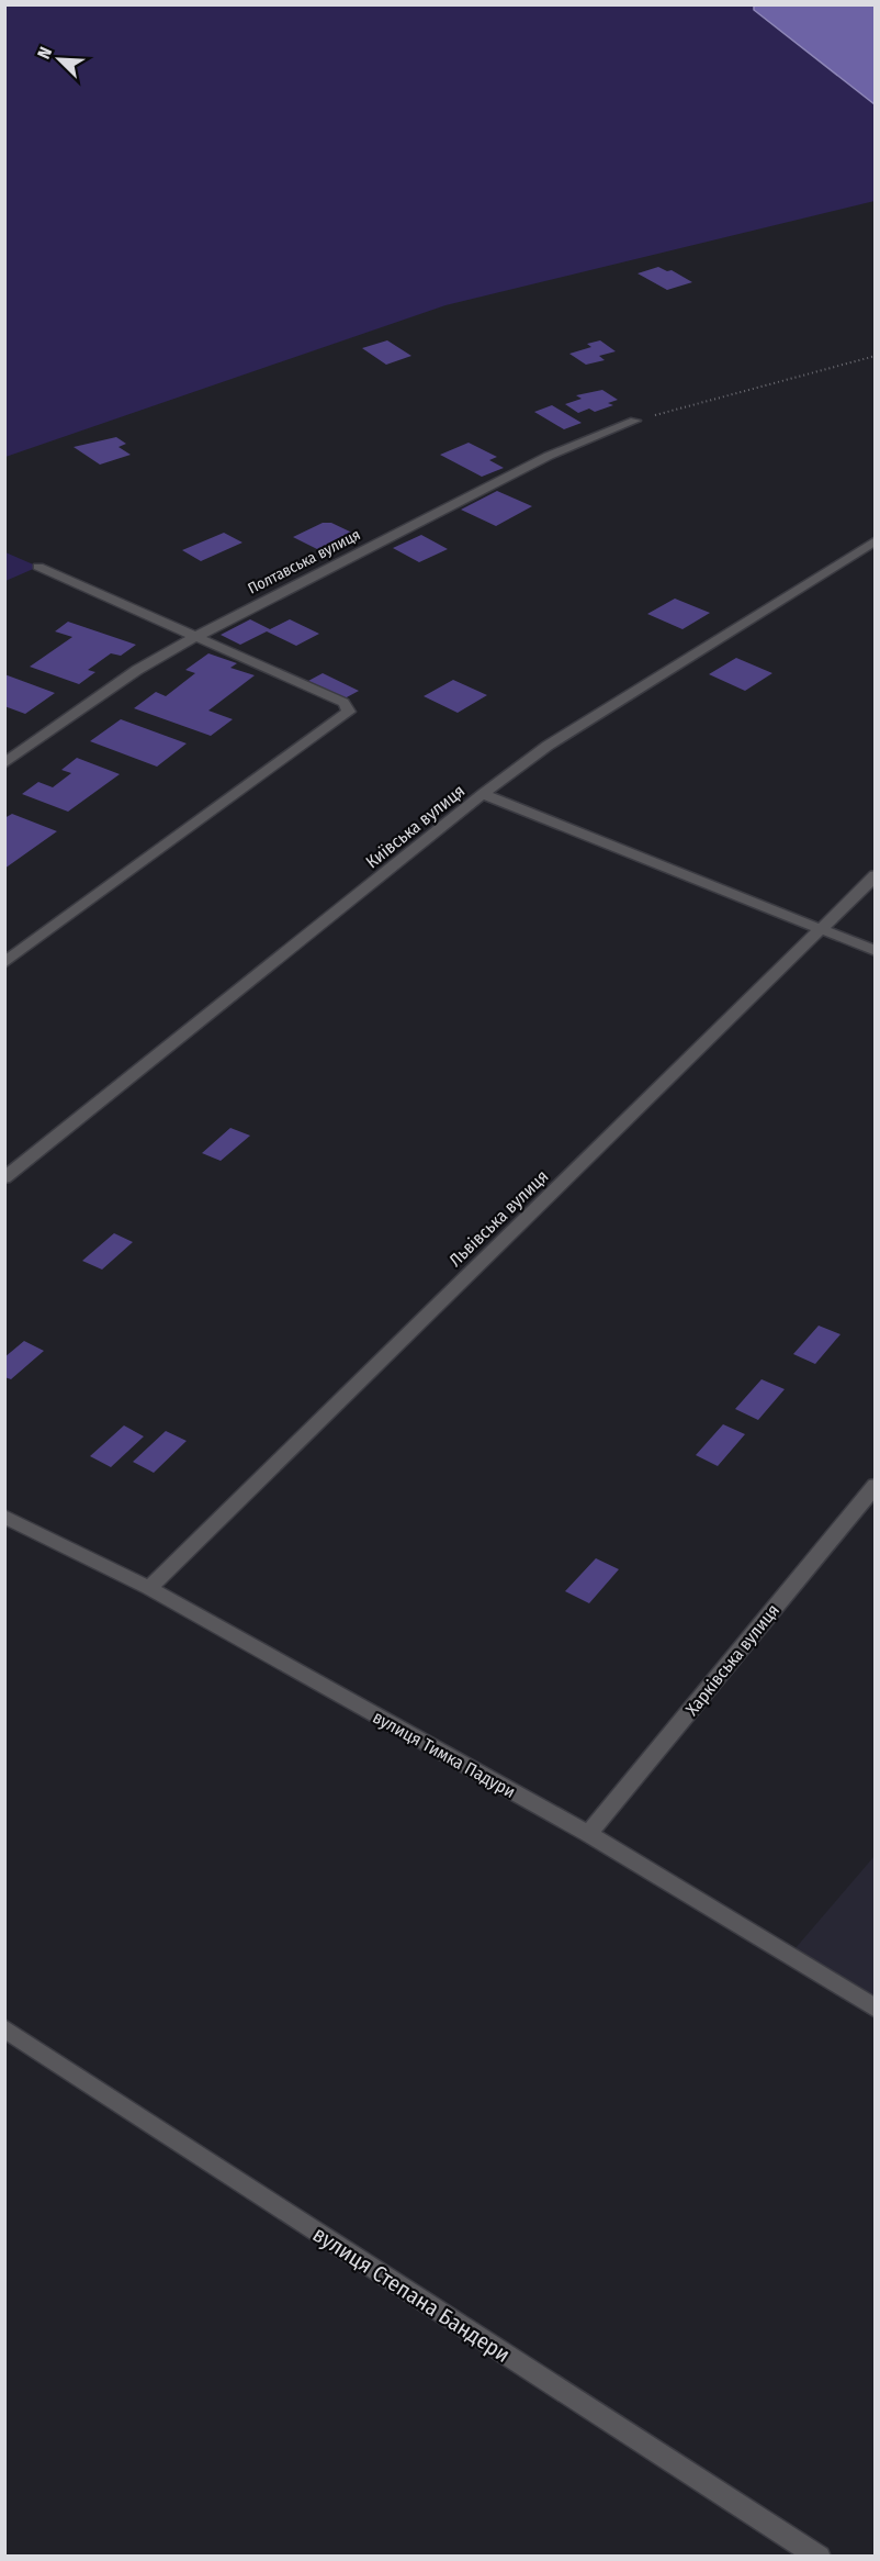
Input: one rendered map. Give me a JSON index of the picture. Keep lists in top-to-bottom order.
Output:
{
  "streets": {
    "street": [
      "Полтавська вулиця",
      "Київська вулиця",
      "Львівська вулиця",
      "Харківська вулиця",
      "вулиця Тимка Падури",
      "вулиця Степана Бандери"
    ]
  },
  "crossings": [
    ["Львівська вулиця", "вулиця Тимка Падури"],
    ["Харківська вулиця", "вулиця Тимка Падури"]
  ],
  "north": "top left"
}
